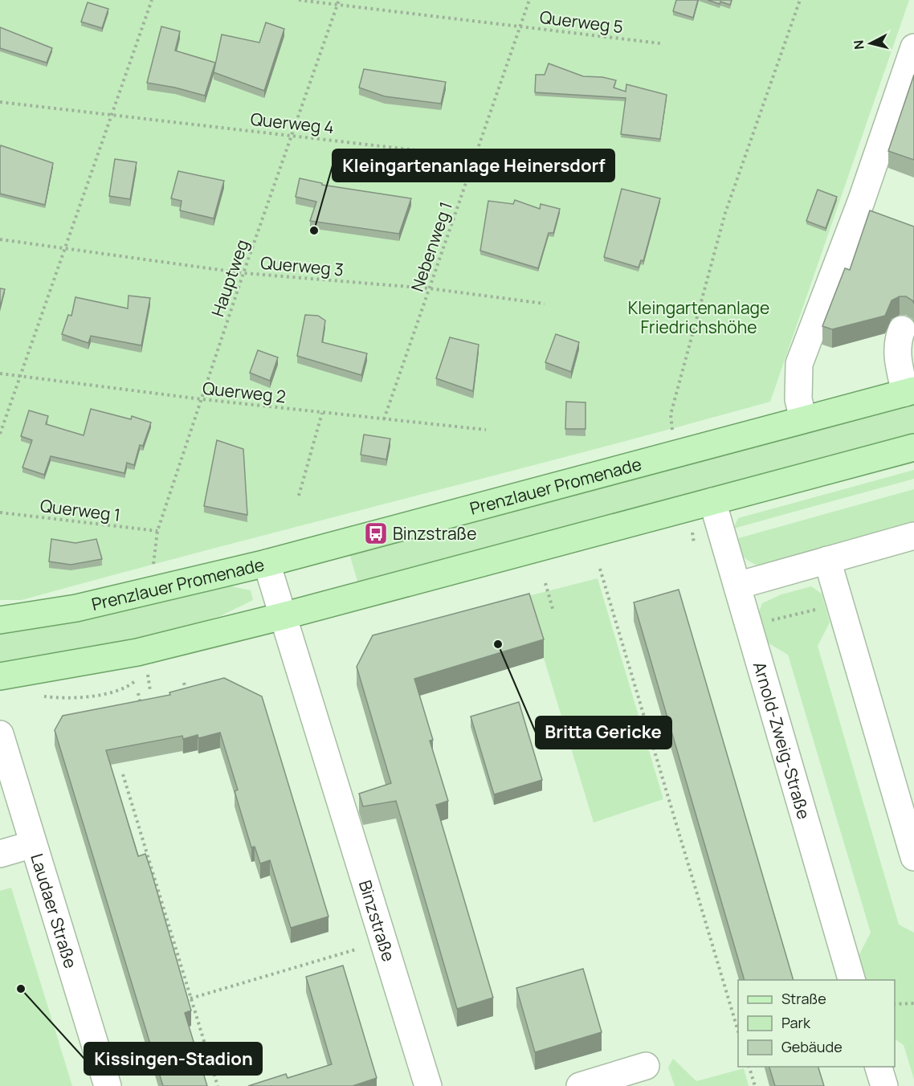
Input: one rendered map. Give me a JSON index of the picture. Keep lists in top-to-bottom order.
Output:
{
  "streets": {
    "main road": ["Prenzlauer Promenade"],
    "street": ["Arnold-Zweig-Straße", "Laudaer Straße", "Binzstraße"],
    "path": [
      "Querweg 5",
      "Querweg 4",
      "Nebenweg 1",
      "Querweg 3",
      "Hauptweg",
      "Querweg 2",
      "Querweg 1"
    ]
  },
  "crossings": [
    ["Querweg 5", "Nebenweg 1"],
    ["Querweg 5", "Hauptweg"],
    ["Querweg 4", "Nebenweg 1"],
    ["Querweg 4", "Hauptweg"],
    ["Nebenweg 1", "Querweg 3"],
    ["Nebenweg 1", "Querweg 2"],
    ["Querweg 3", "Hauptweg"],
    ["Hauptweg", "Querweg 2"],
    ["Hauptweg", "Querweg 1"],
    ["Prenzlauer Promenade", "Binzstraße"]
  ],
  "parks": ["Kleingartenanlage Friedrichshöhe"],
  "places": {
    "other": ["Kleingartenanlage Heinersdorf", "Britta Gericke", "Kissingen-Stadion"],
    "bus stop": ["Binzstraße"]
  },
  "legend": ["Straße", "Park", "Gebäude"],
  "north": "left"
}
